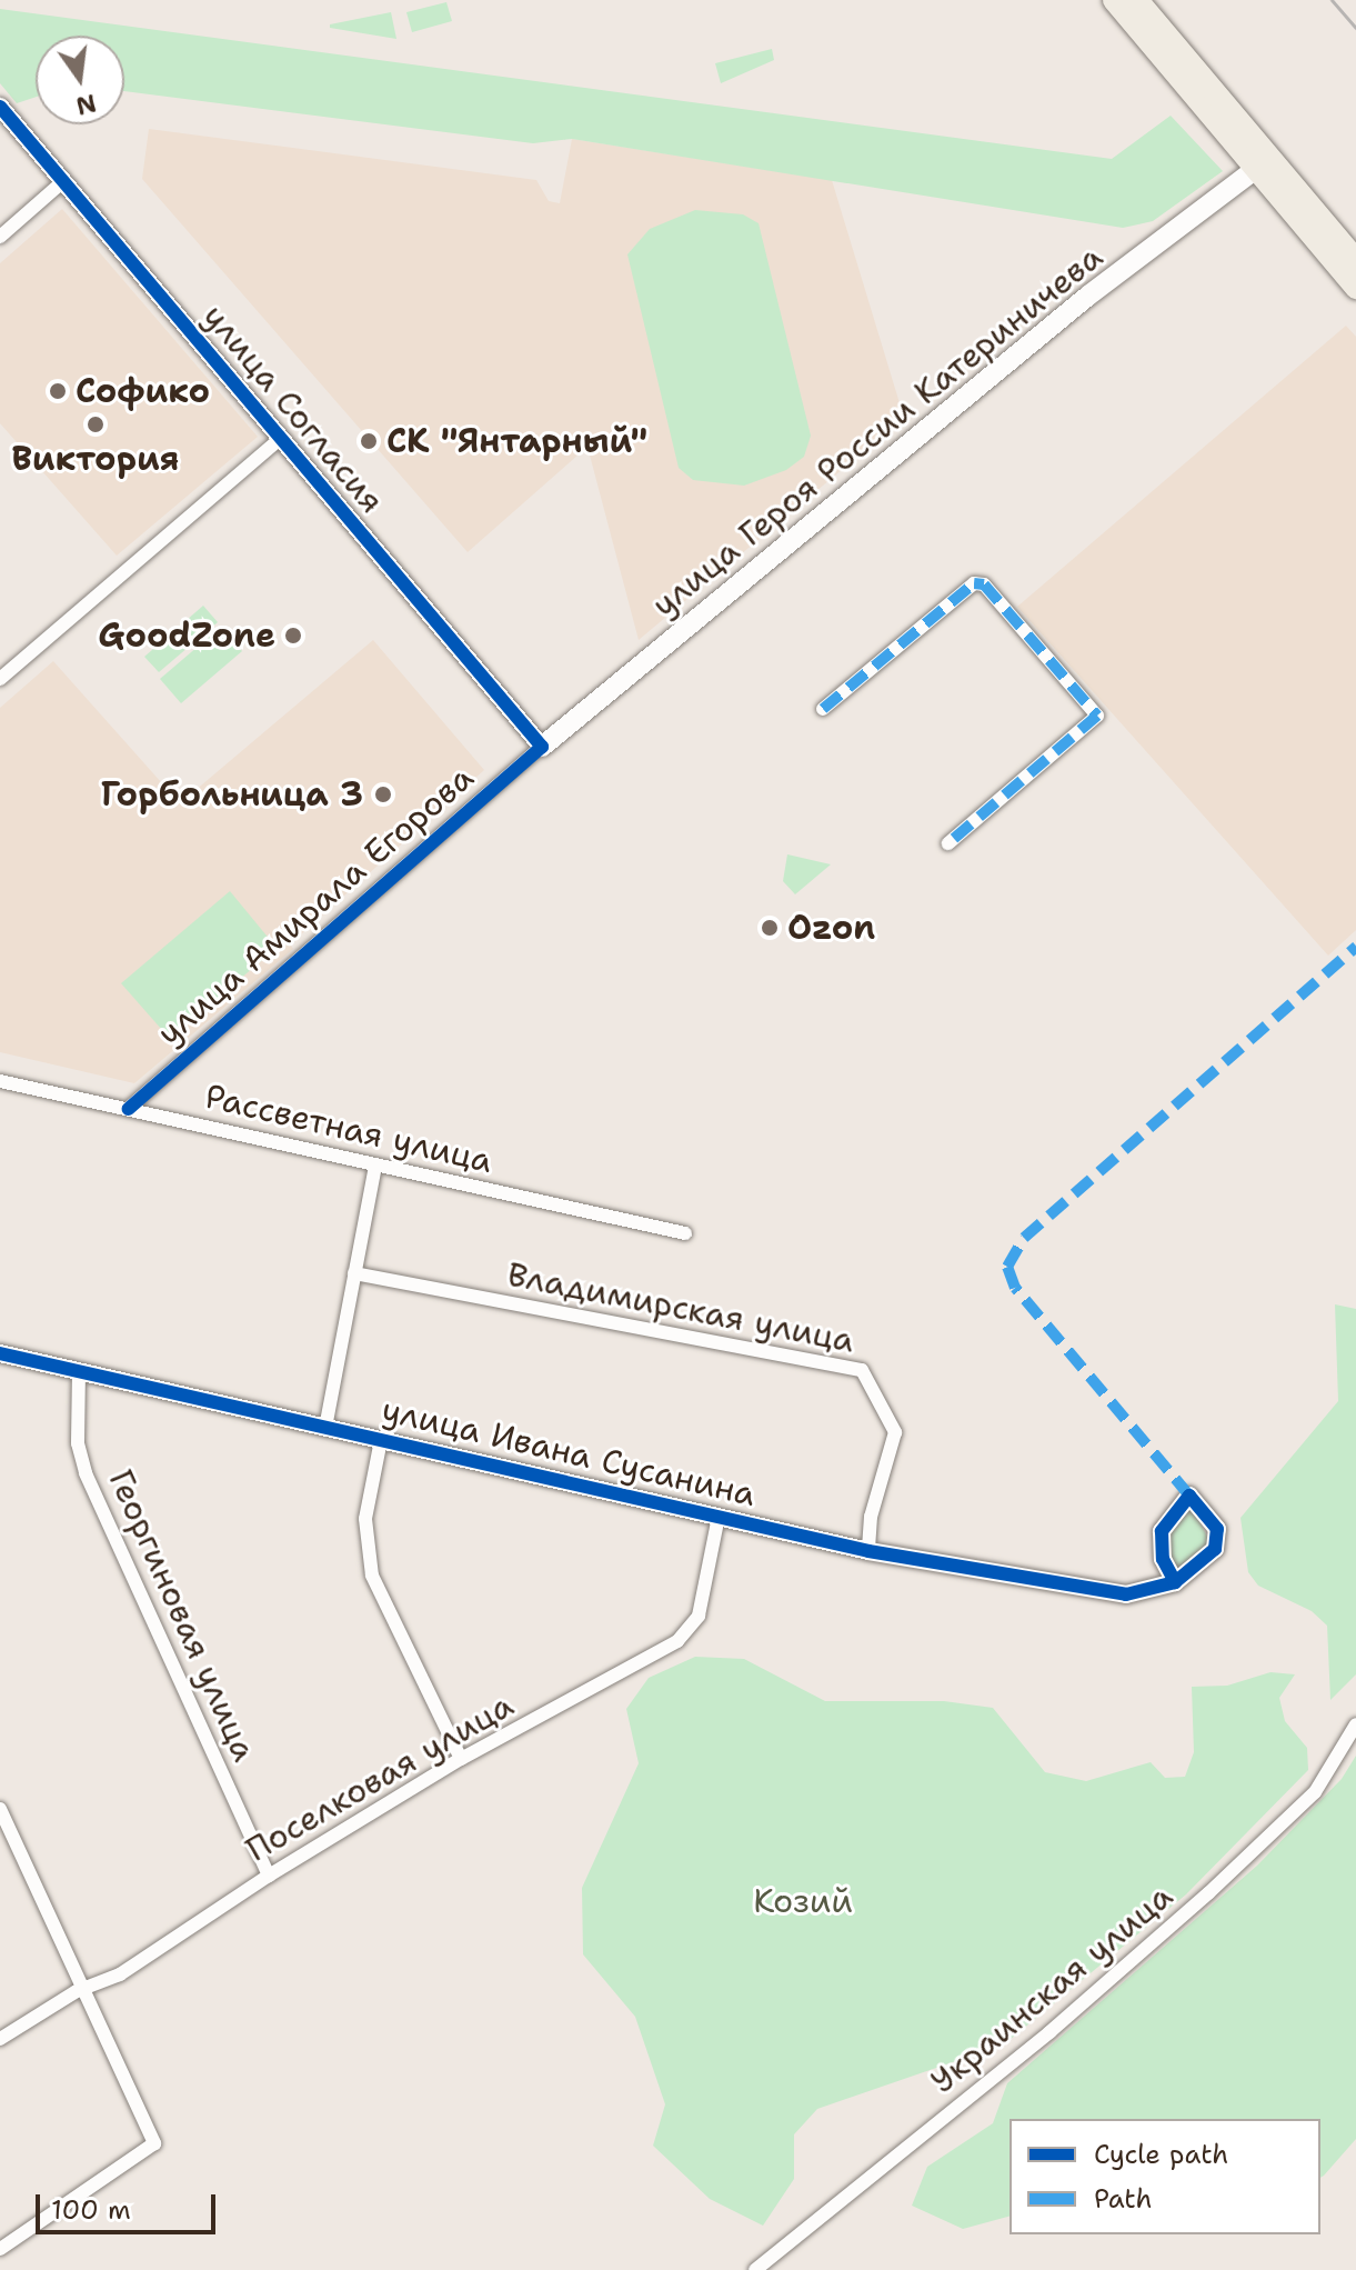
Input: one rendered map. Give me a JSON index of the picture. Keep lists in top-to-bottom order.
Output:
{
  "streets": {
    "main road": ["улица Героя России Катериничева"],
    "street": [
      "улица Согласия",
      "улица Амирала Егорова",
      "Рассветная улица",
      "Владимирская улица",
      "улица Ивана Сусанина",
      "Георгиновая улица",
      "Поселковая улица",
      "Украинская улица"
    ]
  },
  "crossings": [
    ["улица Согласия", "улица Героя России Катериничева"],
    ["улица Согласия", "улица Амирала Егорова"],
    ["улица Героя России Катериничева", "улица Амирала Егорова"],
    ["улица Амирала Егорова", "Рассветная улица"],
    ["Владимирская улица", "улица Ивана Сусанина"],
    ["улица Ивана Сусанина", "Георгиновая улица"],
    ["улица Ивана Сусанина", "Поселковая улица"],
    ["Георгиновая улица", "Поселковая улица"]
  ],
  "parks": ["Козий"],
  "places": [
    "Софико",
    "Виктория",
    "СК \"Янтарный\"",
    "GoodZone",
    "Горбольница 3",
    "Ozon"
  ],
  "legend": ["Cycle path", "Path"],
  "scale_bar": "100 m",
  "north": "bottom"
}
